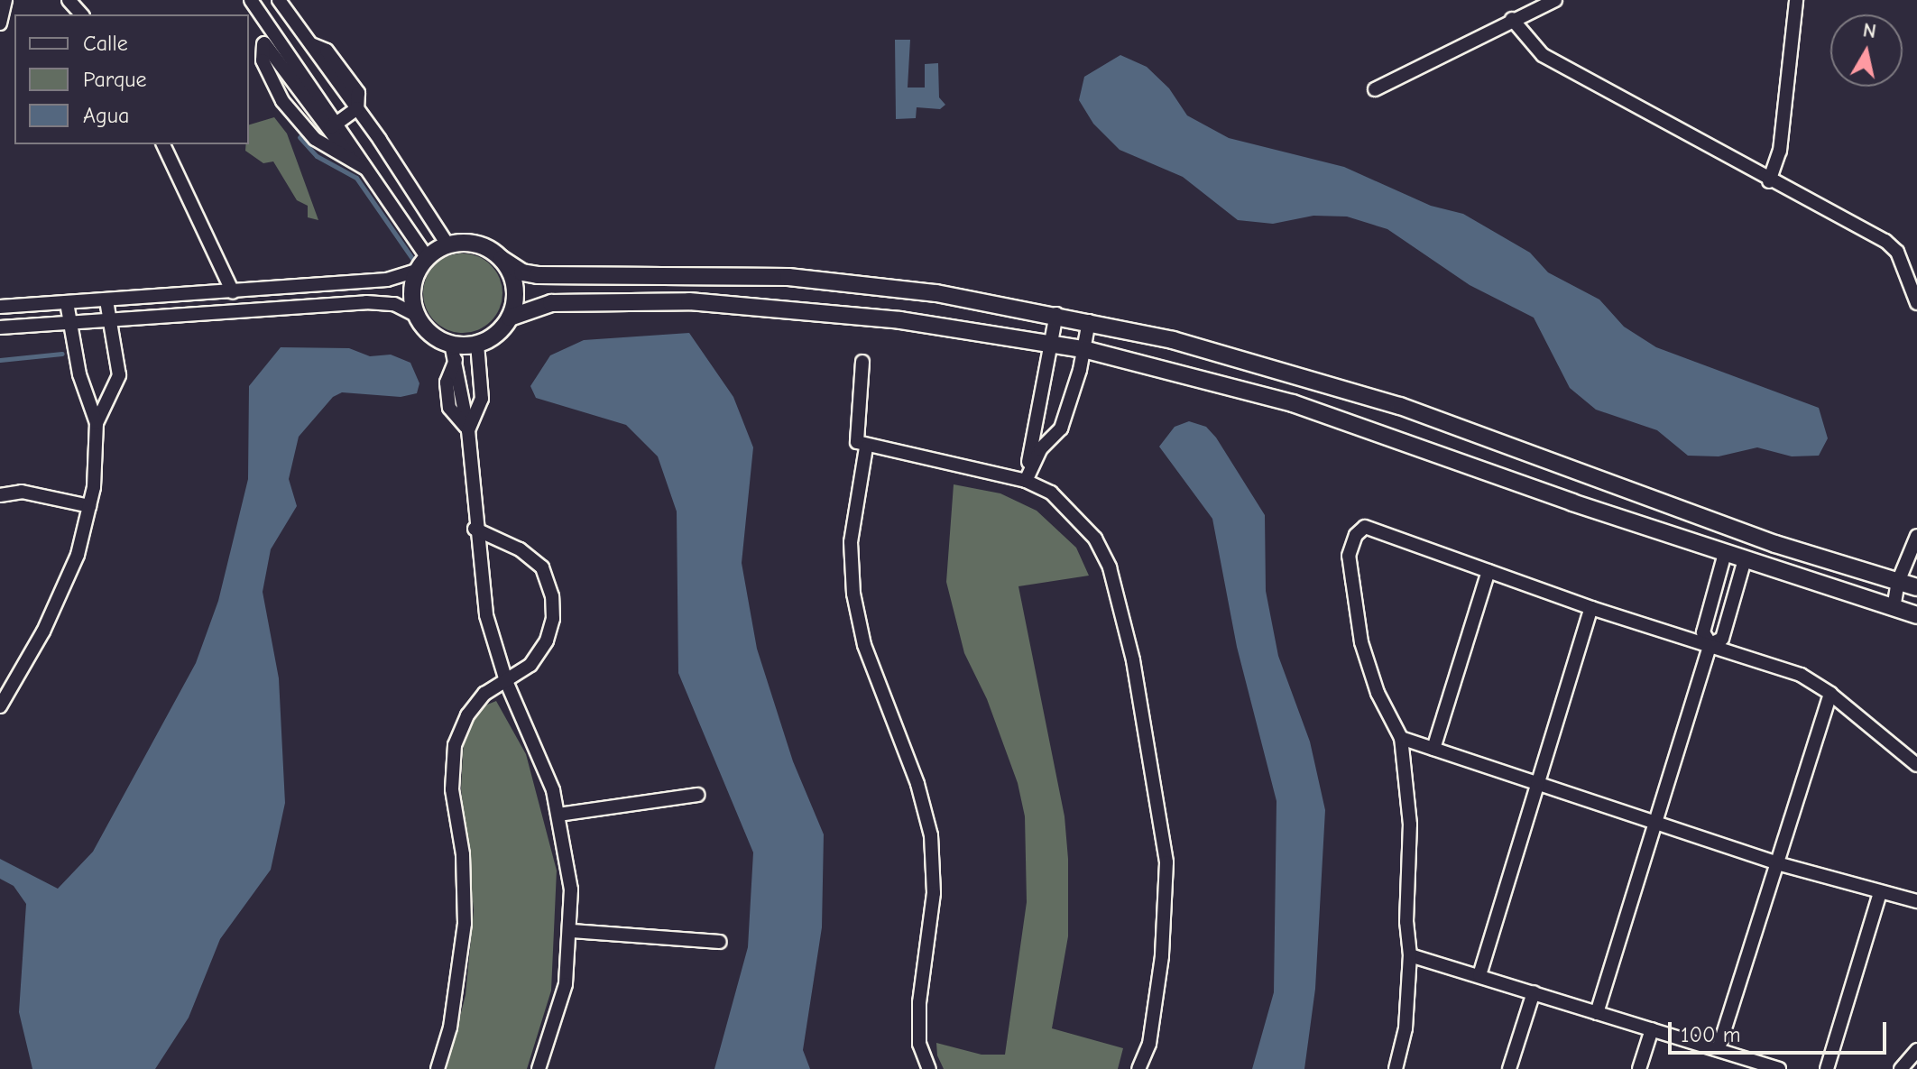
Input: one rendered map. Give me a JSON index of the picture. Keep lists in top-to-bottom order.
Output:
{
  "legend": ["Calle", "Parque", "Agua"],
  "scale_bar": "100 m",
  "north": "top"
}
